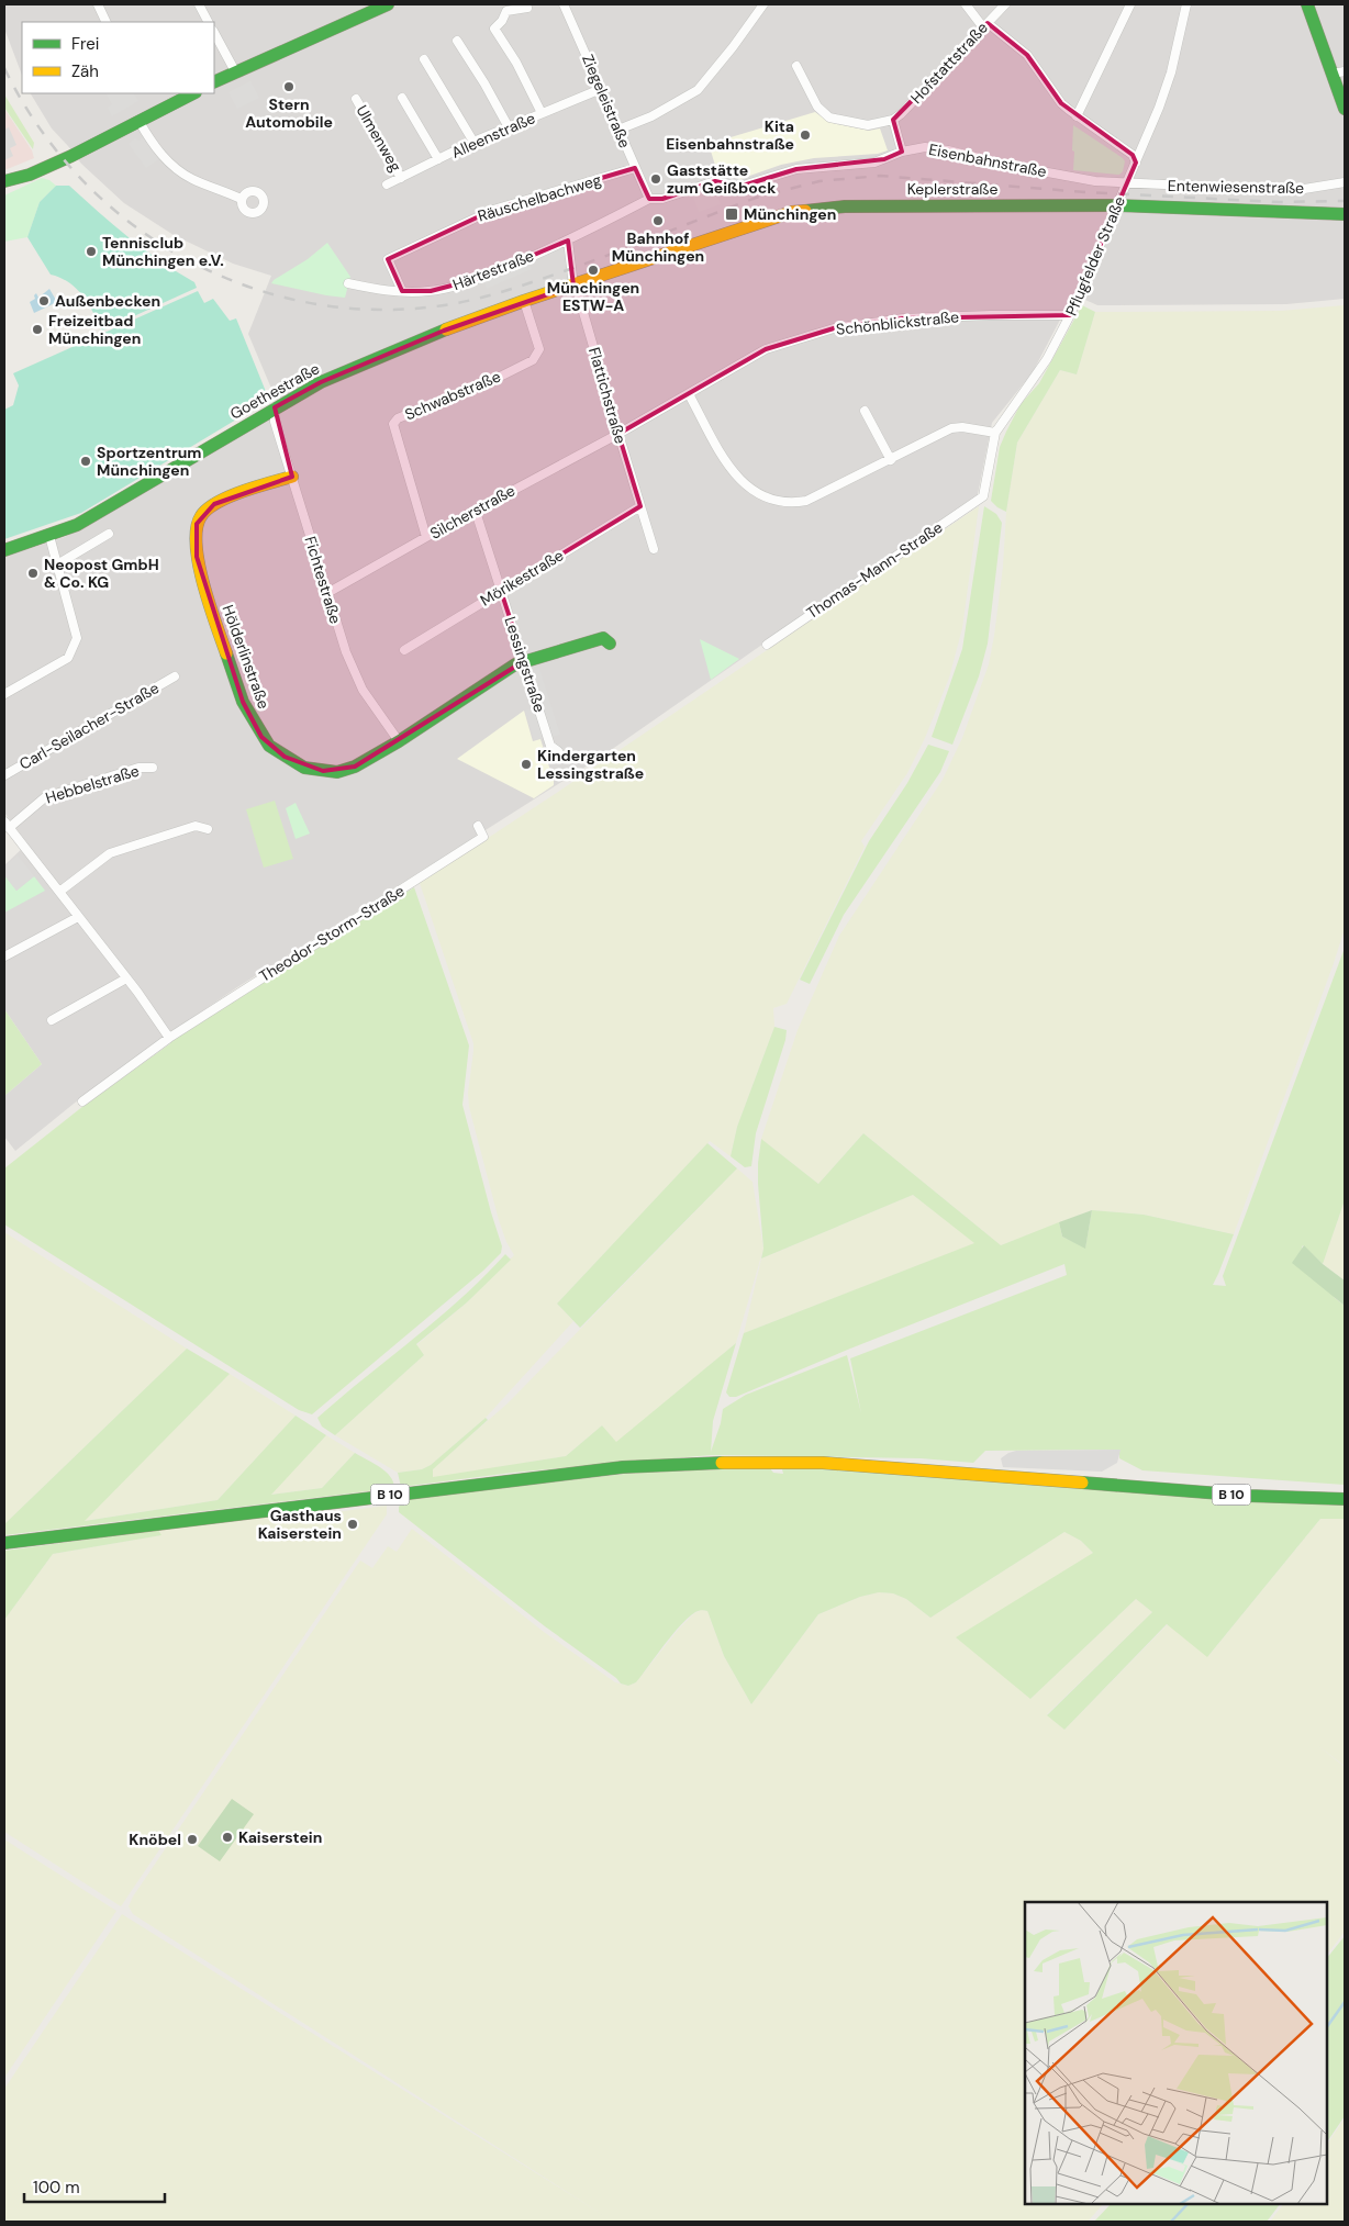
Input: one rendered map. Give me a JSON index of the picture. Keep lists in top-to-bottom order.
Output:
{
  "streets": {
    "street": [
      "Hofstattstraße",
      "Ziegeleistraße",
      "Alleenstraße",
      "Ulmenweg",
      "Eisenbahnstraße",
      "Entenwiesenstraße",
      "Keplerstraße",
      "Räuschelbachweg",
      "Pflugfelder Straße",
      "Härtestraße",
      "Schönblickstraße",
      "Goethestraße",
      "Schwabstraße",
      "Flattichstraße",
      "Silcherstraße",
      "Thomas-Mann-Straße",
      "Mörikestraße",
      "Fichtestraße",
      "Hölderlinstraße",
      "Lessingstraße",
      "Carl-Seilacher-Straße",
      "Hebbelstraße",
      "Theodor-Storm-Straße",
      "B 10"
    ]
  },
  "crossings": [
    ["Ziegeleistraße", "Alleenstraße"],
    ["Ziegeleistraße", "Eisenbahnstraße"],
    ["Ziegeleistraße", "Räuschelbachweg"],
    ["Alleenstraße", "Ulmenweg"],
    ["Eisenbahnstraße", "Entenwiesenstraße"],
    ["Eisenbahnstraße", "Pflugfelder Straße"],
    ["Eisenbahnstraße", "Härtestraße"],
    ["Entenwiesenstraße", "Pflugfelder Straße"],
    ["Keplerstraße", "Pflugfelder Straße"],
    ["Keplerstraße", "Goethestraße"],
    ["Keplerstraße", "Flattichstraße"],
    ["Räuschelbachweg", "Härtestraße"],
    ["Pflugfelder Straße", "Schönblickstraße"],
    ["Pflugfelder Straße", "Thomas-Mann-Straße"],
    ["Härtestraße", "Flattichstraße"],
    ["Schönblickstraße", "Flattichstraße"],
    ["Schönblickstraße", "Silcherstraße"],
    ["Goethestraße", "Schwabstraße"],
    ["Goethestraße", "Flattichstraße"],
    ["Goethestraße", "Fichtestraße"],
    ["Schwabstraße", "Silcherstraße"],
    ["Flattichstraße", "Silcherstraße"],
    ["Flattichstraße", "Mörikestraße"],
    ["Silcherstraße", "Fichtestraße"],
    ["Silcherstraße", "Lessingstraße"],
    ["Mörikestraße", "Lessingstraße"],
    ["Fichtestraße", "Hölderlinstraße"],
    ["Hölderlinstraße", "Lessingstraße"]
  ],
  "places": {
    "other": [
      "Stern Automobile",
      "Kita Eisenbahnstraße",
      "Gaststätte zum Geißbock",
      "Bahnhof Münchingen",
      "Tennisclub Münchingen e.V.",
      "Münchingen ESTW-A",
      "Außenbecken",
      "Freizeitbad Münchingen",
      "Sportzentrum Münchingen",
      "Neopost GmbH & Co. KG",
      "Kindergarten Lessingstraße",
      "Gasthaus Kaiserstein",
      "Kaiserstein",
      "Knöbel"
    ],
    "transit": ["Münchingen"]
  },
  "legend": ["Frei", "Zäh"],
  "scale_bar": "100 m"
}
